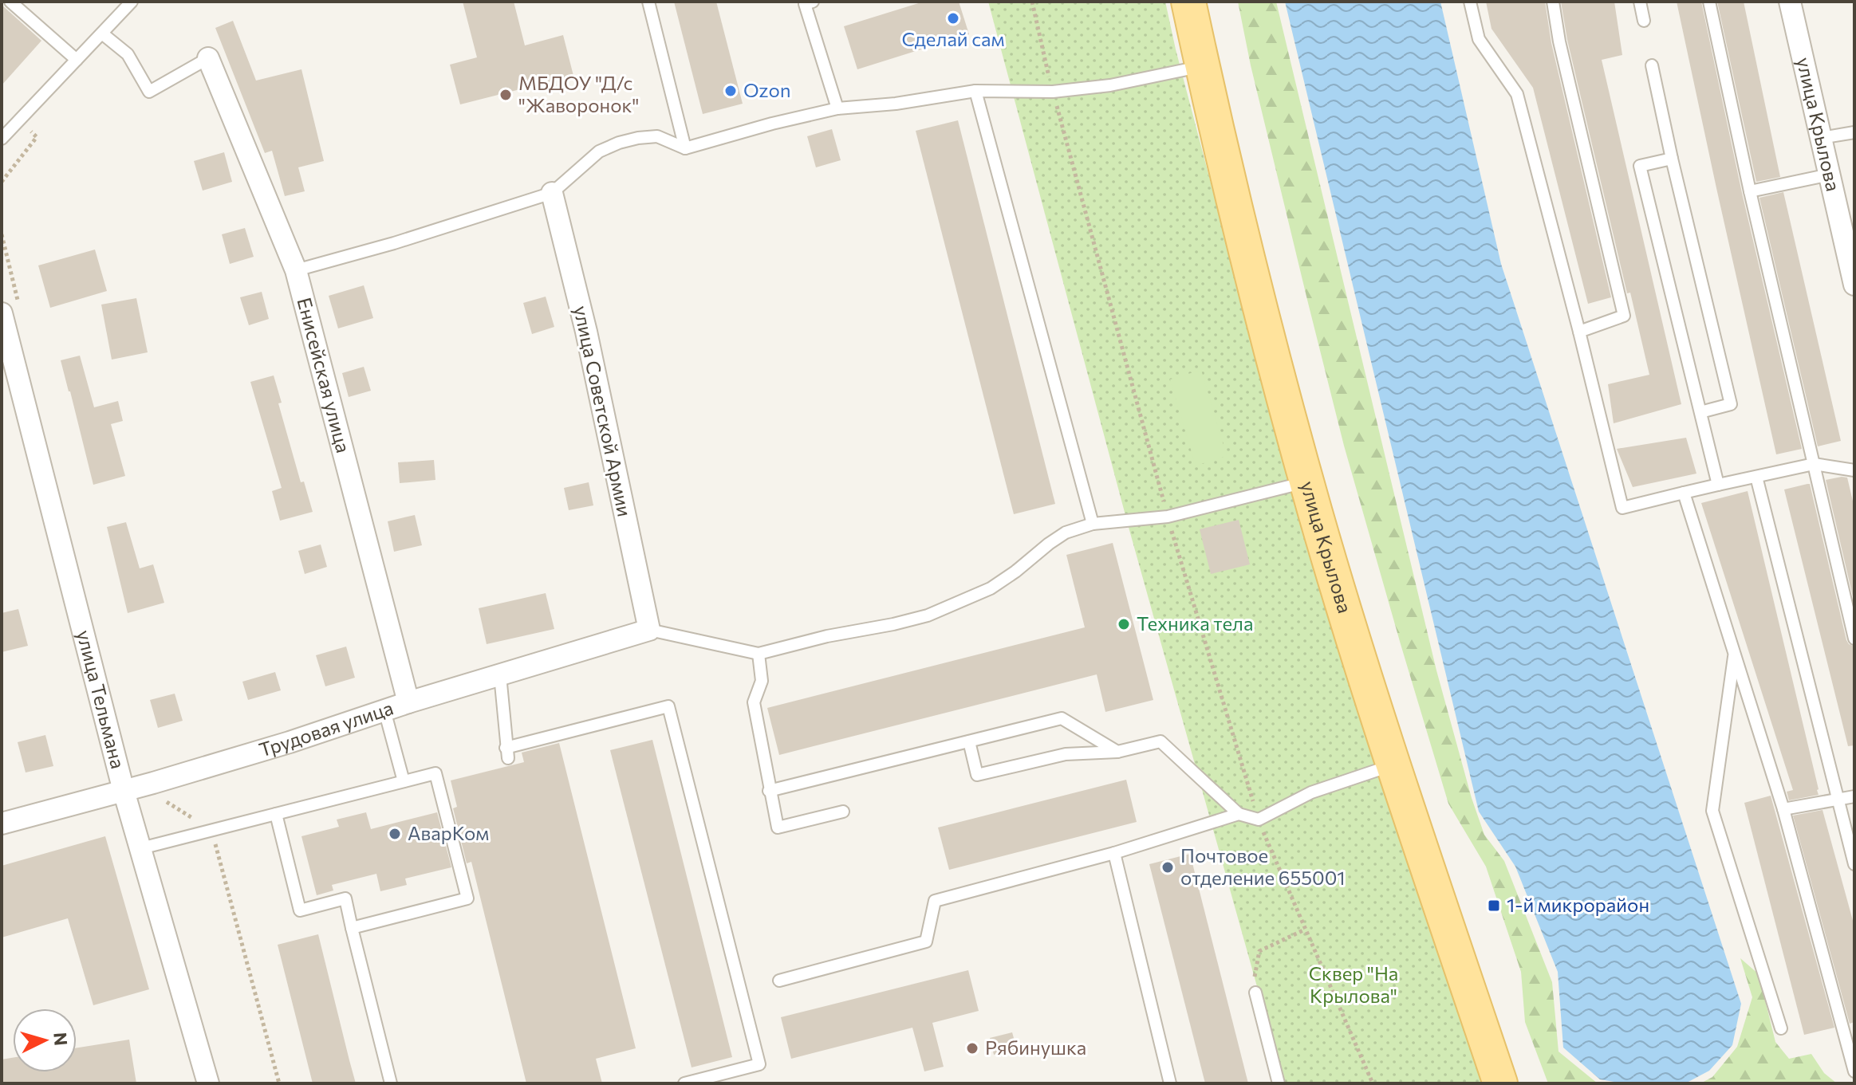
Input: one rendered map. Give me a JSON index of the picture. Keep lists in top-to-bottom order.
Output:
{
  "streets": {
    "main road": ["улица Крылова"],
    "street": [
      "Енисейская улица",
      "улица Советской Армии",
      "улица Тельмана",
      "Трудовая улица"
    ]
  },
  "crossings": [
    ["Енисейская улица", "Трудовая улица"],
    ["улица Советской Армии", "Трудовая улица"],
    ["улица Тельмана", "Трудовая улица"]
  ],
  "parks": ["Сквер \"На Крылова\""],
  "places": {
    "other": [
      "Сделай сам",
      "Ozon",
      "МБДОУ \"Д/с \"Жаворонок\"",
      "Техника тела",
      "АварКом",
      "Почтовое отделение 655001",
      "Рябинушка"
    ],
    "transit": ["1-й микрорайон"]
  },
  "north": "right"
}
